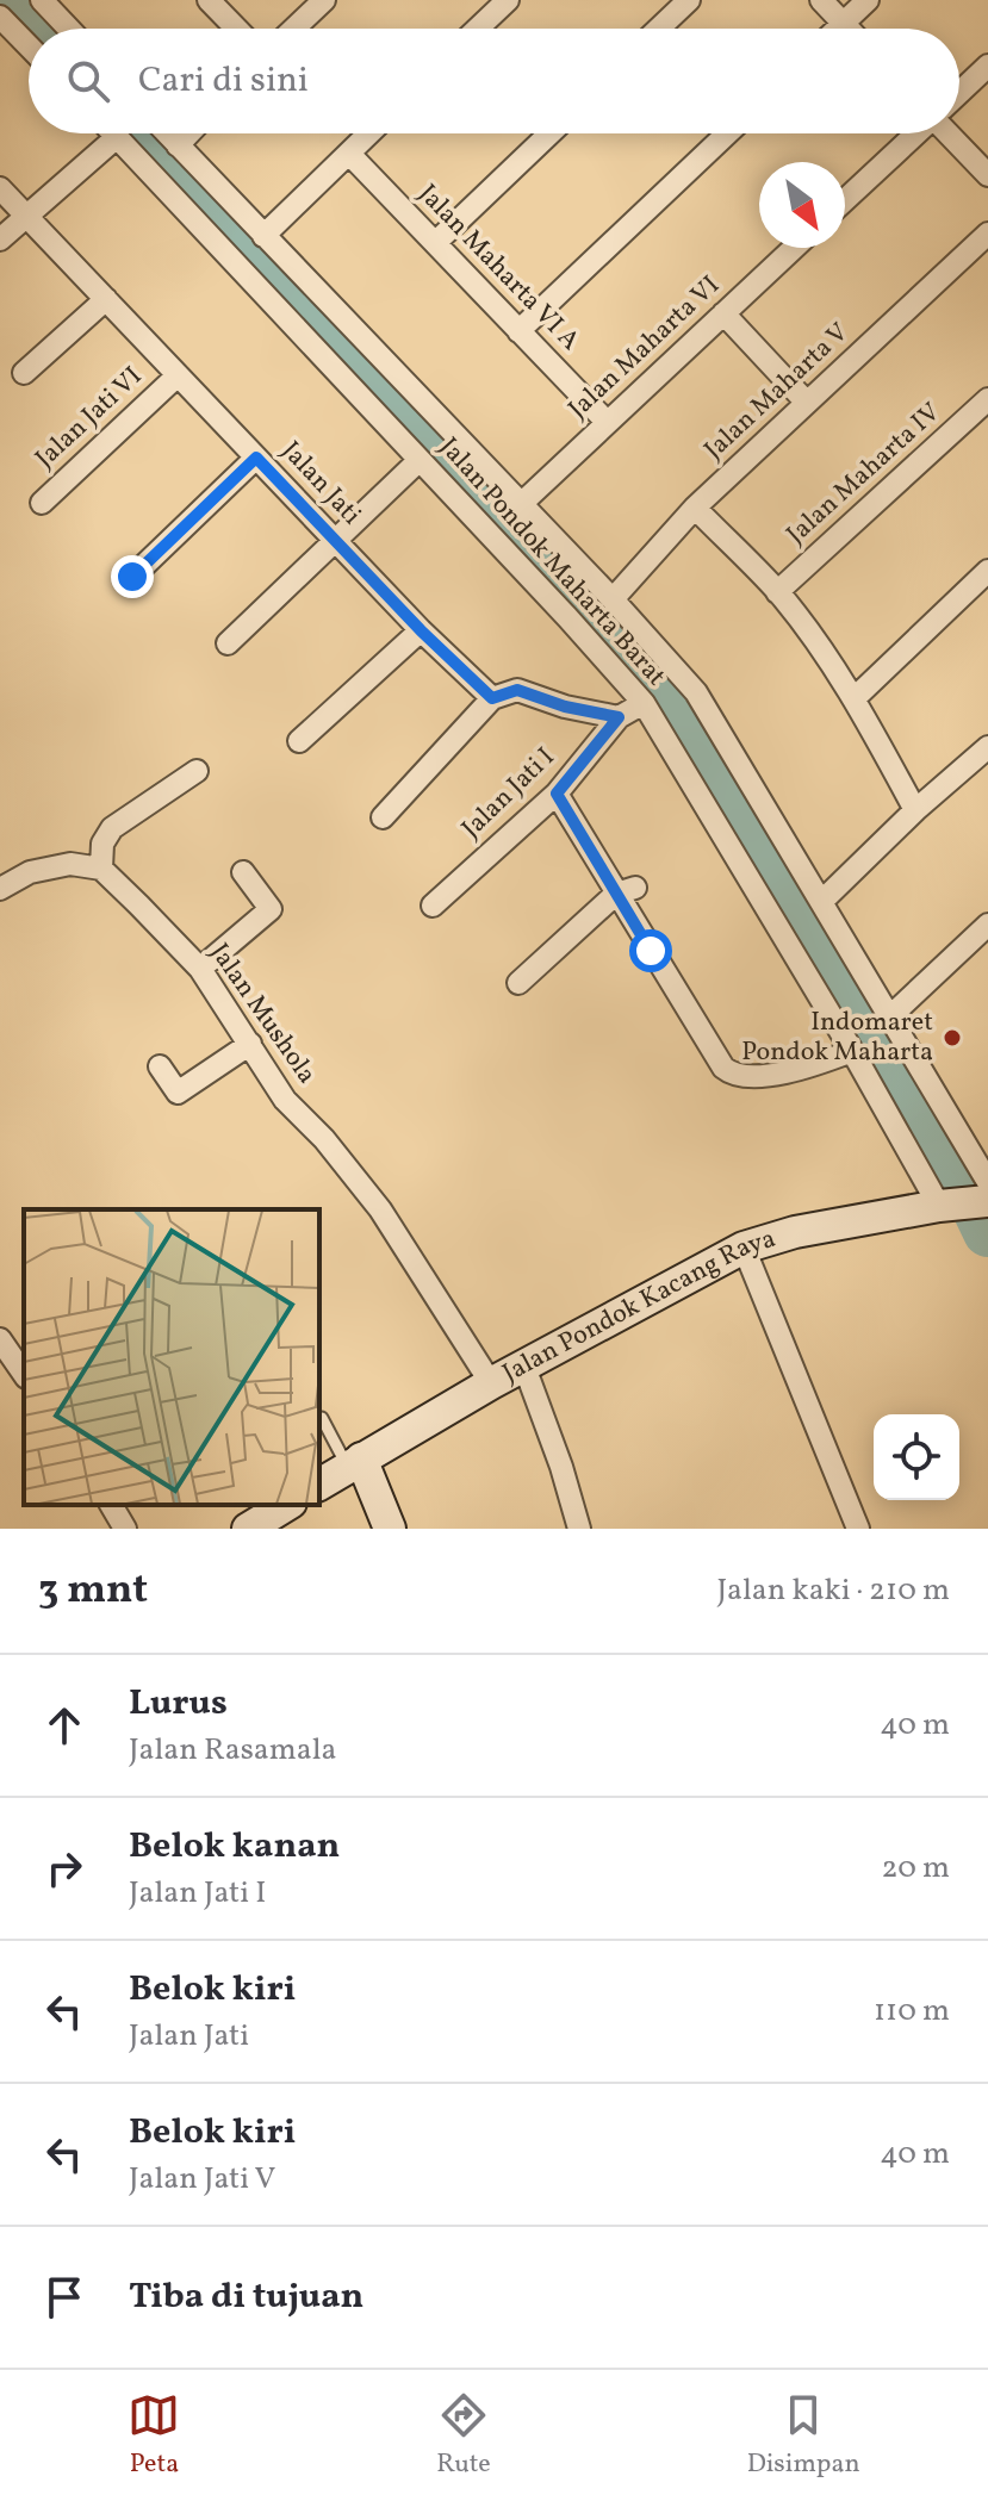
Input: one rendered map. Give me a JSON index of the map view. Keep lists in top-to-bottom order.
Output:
{
  "streets": {
    "main road": ["Jalan Pondok Kacang Raya"],
    "street": [
      "Jalan Maharta VI A",
      "Jalan Maharta VI",
      "Jalan Maharta V",
      "Jalan Jati VI",
      "Jalan Maharta IV",
      "Jalan Jati",
      "Jalan Pondok Maharta Barat",
      "Jalan Jati I",
      "Jalan Mushola"
    ]
  },
  "crossings": [
    ["Jalan Maharta VI A", "Jalan Maharta VI"],
    ["Jalan Maharta VI", "Jalan Pondok Maharta Barat"],
    ["Jalan Maharta V", "Jalan Pondok Maharta Barat"],
    ["Jalan Jati VI", "Jalan Jati"],
    ["Jalan Pondok Maharta Barat", "Jalan Pondok Kacang Raya"],
    ["Jalan Mushola", "Jalan Pondok Kacang Raya"]
  ],
  "places": ["Indomaret Pondok Maharta"],
  "north": "bottom right",
  "page": {
    "search": "Cari di sini",
    "heading": ["3 mnt", "Jalan kaki · 210 m"],
    "list": [
      ["Lurus", "Jalan Rasamala", "40 m"],
      ["Belok kanan", "Jalan Jati I", "20 m"],
      ["Belok kiri", "Jalan Jati", "110 m"],
      ["Belok kiri", "Jalan Jati V", "40 m"],
      "Tiba di tujuan"
    ],
    "nav": ["Peta", "Rute", "Disimpan"]
  }
}
